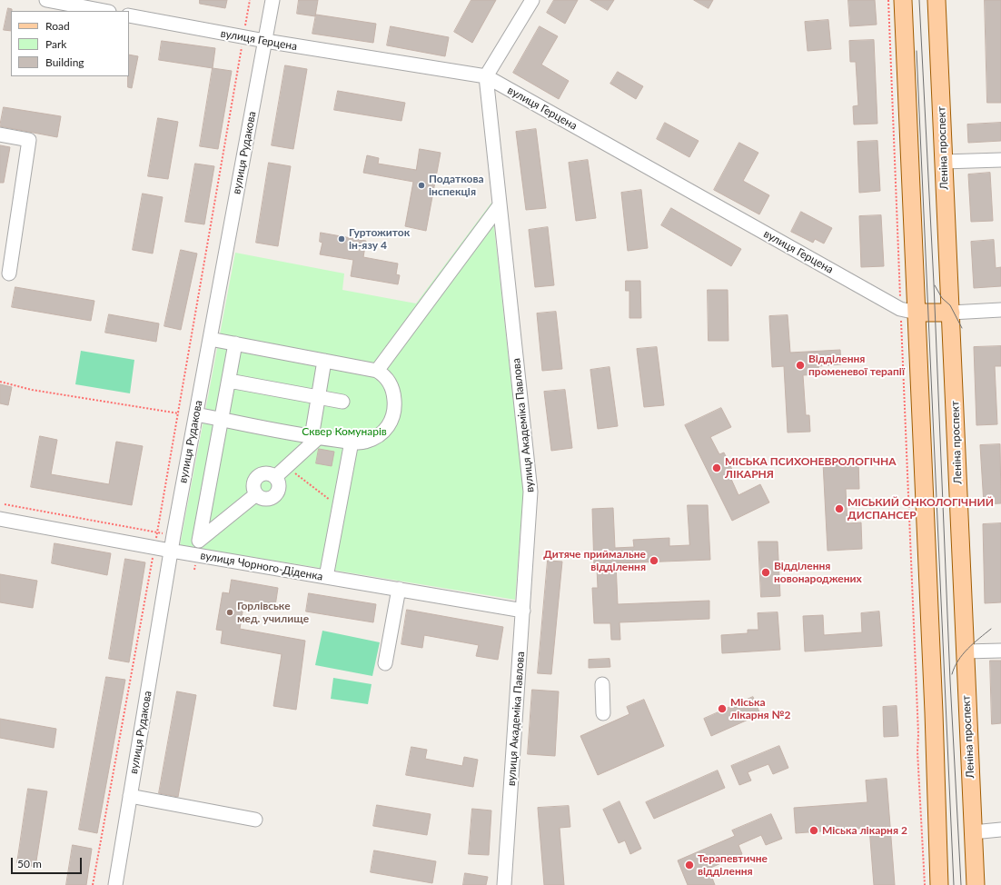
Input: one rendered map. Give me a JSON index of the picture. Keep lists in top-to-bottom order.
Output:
{
  "streets": {
    "main road": ["Леніна проспект"],
    "street": [
      "вулиця Герцена",
      "вулиця Рудакова",
      "вулиця Академіка Павлова",
      "вулиця Чорного-Діденка"
    ]
  },
  "crossings": [
    ["вулиця Герцена", "вулиця Рудакова"],
    ["вулиця Герцена", "вулиця Академіка Павлова"],
    ["вулиця Рудакова", "вулиця Чорного-Діденка"],
    ["вулиця Академіка Павлова", "вулиця Чорного-Діденка"]
  ],
  "parks": ["Сквер Комунарів"],
  "places": [
    "Податкова інспекція",
    "Гуртожиток ін-язу 4",
    "Відділення променевої терапії",
    "МІСЬКА ПСИХОНЕВРОЛОГІЧНА ЛІКАРНЯ",
    "МІСЬКИЙ ОНКОЛОГІЧНИЙ ДИСПАНСЕР",
    "Дитяче приймальне відділення",
    "Відділення новонароджених",
    "Горлівське мед. училище",
    "Міська лікарня №2",
    "Міська лікарня 2",
    "Терапевтичне відділення"
  ],
  "legend": ["Road", "Park", "Building"],
  "scale_bar": "50 m"
}
